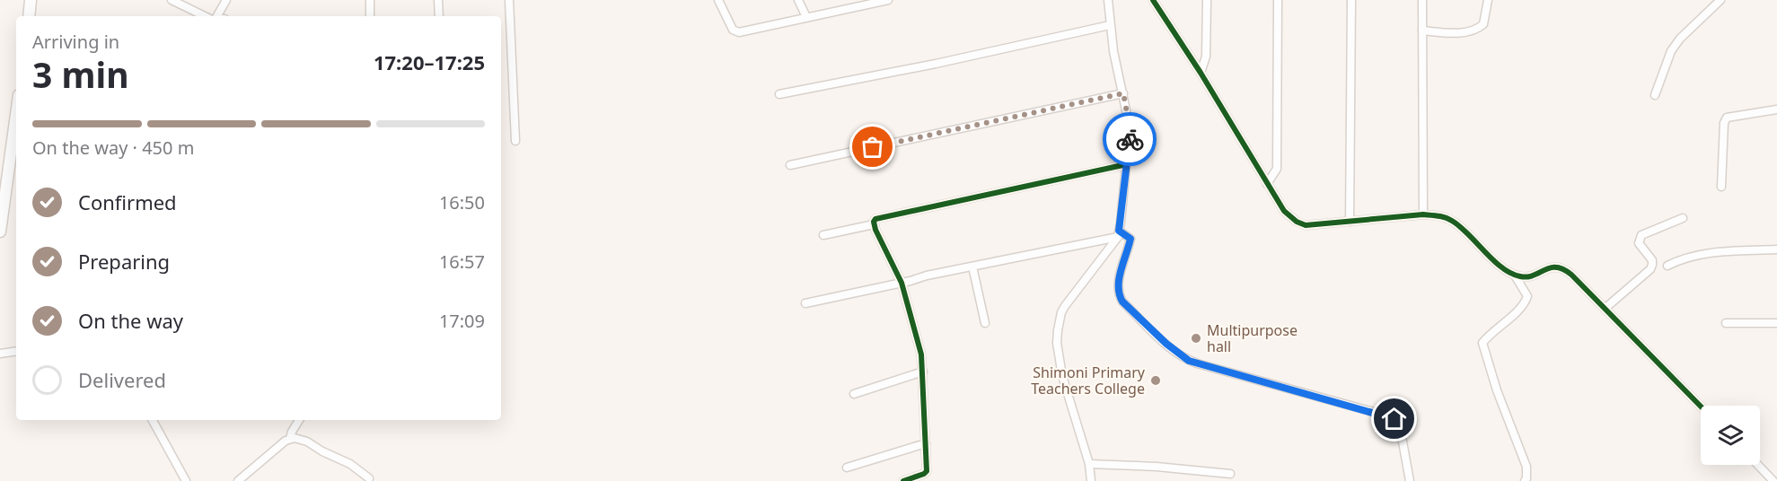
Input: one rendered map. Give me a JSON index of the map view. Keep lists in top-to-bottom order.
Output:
{
  "places": ["Multipurpose hall", "Shimoni Primary Teachers College"],
  "page": {
    "heading": ["3 min", "Arriving in", "17:20–17:25"],
    "bar": "On the way · 450 m",
    "list": [
      ["Confirmed", "16:50"],
      ["Preparing", "16:57"],
      ["On the way", "17:09"],
      "Delivered"
    ]
  }
}
